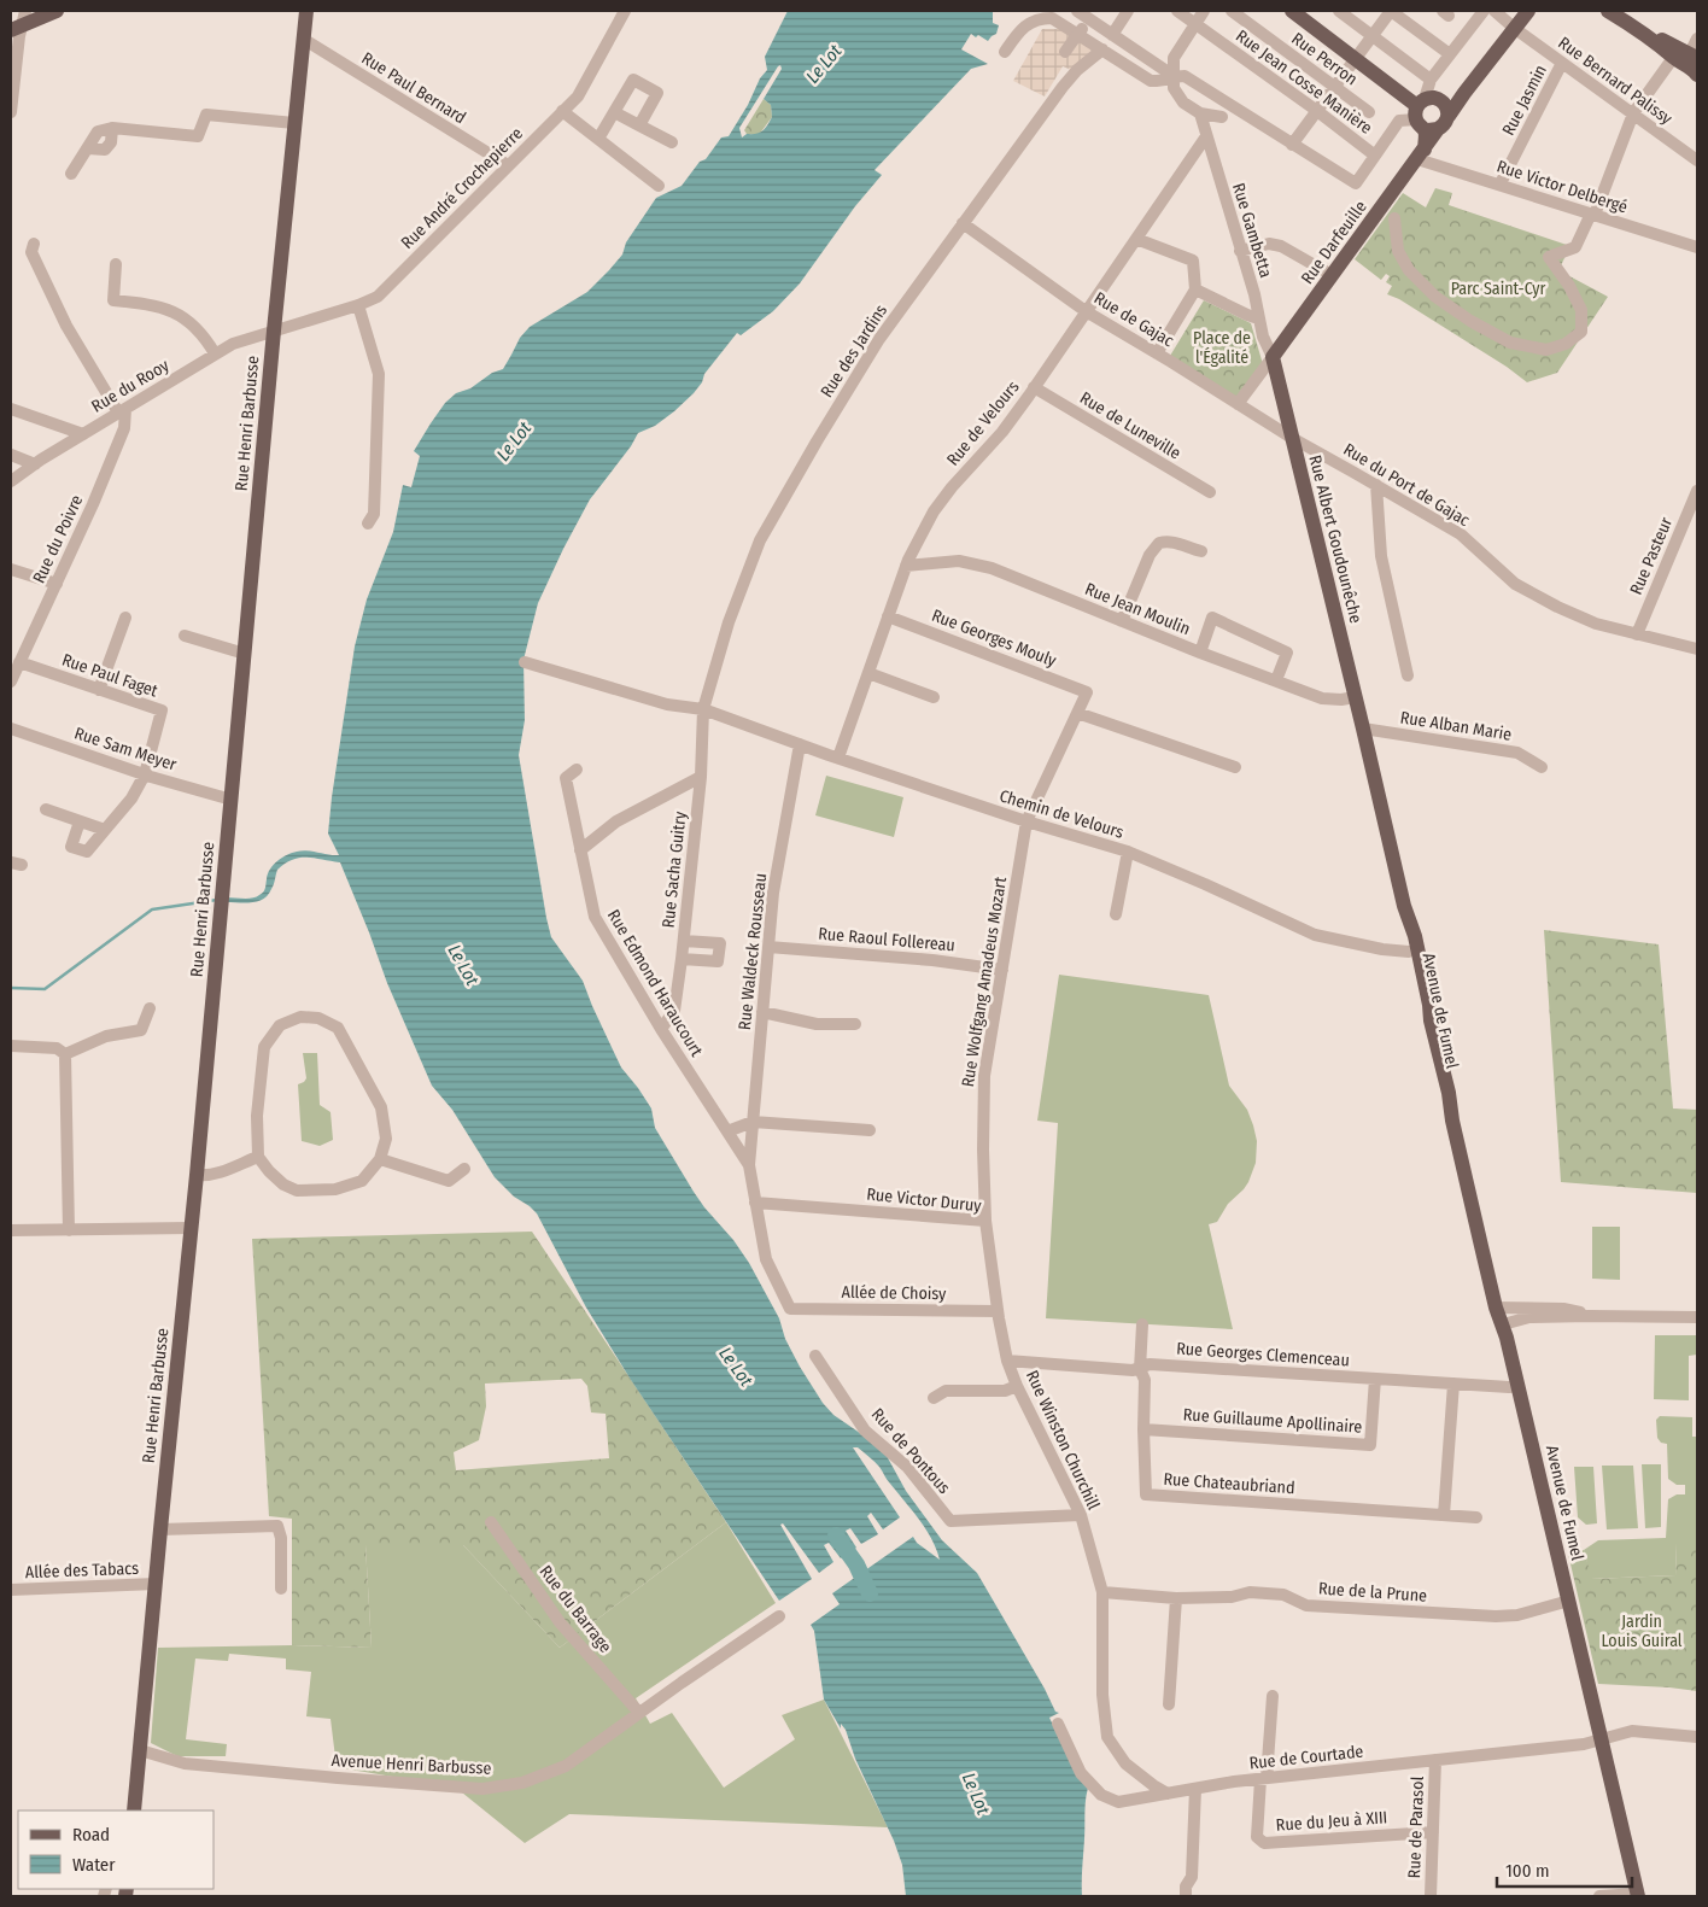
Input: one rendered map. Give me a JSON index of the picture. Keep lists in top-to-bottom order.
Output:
{
  "streets": {
    "main road": [
      "Rue Darfeuille",
      "Rue Henri Barbusse",
      "Rue Albert Goudounêche",
      "Avenue de Fumel"
    ],
    "street": [
      "Rue Perron",
      "Rue Bernard Palissy",
      "Rue Jean Cosse Manière",
      "Rue Paul Bernard",
      "Rue Jasmin",
      "Rue Victor Delbergé",
      "Rue André Crochepierre",
      "Rue Gambetta",
      "Rue de Gajac",
      "Rue des Jardins",
      "Rue du Rooy",
      "Rue de Velours",
      "Rue de Luneville",
      "Rue du Port de Gajac",
      "Rue du Poivre",
      "Rue Pasteur",
      "Rue Jean Moulin",
      "Rue Georges Mouly",
      "Rue Paul Faget",
      "Rue Alban Marie",
      "Rue Sam Meyer",
      "Chemin de Velours",
      "Rue Sacha Guitry",
      "Rue Raoul Follereau",
      "Rue Waldeck Rousseau",
      "Rue Wolfgang Amadeus Mozart",
      "Rue Edmond Haraucourt",
      "Rue Victor Duruy",
      "Allée de Choisy",
      "Rue Georges Clemenceau",
      "Rue Guillaume Apollinaire",
      "Rue Winston Churchill",
      "Rue de Pontous",
      "Rue Chateaubriand",
      "Allée des Tabacs",
      "Rue de la Prune",
      "Rue du Barrage",
      "Rue de Courtade",
      "Avenue Henri Barbusse",
      "Rue du Jeu à XIII",
      "Rue de Parasol"
    ]
  },
  "crossings": [
    ["Rue Bernard Palissy", "Rue Jasmin"],
    ["Rue Paul Bernard", "Rue André Crochepierre"],
    ["Rue Paul Bernard", "Rue Henri Barbusse"],
    ["Rue Jasmin", "Rue Victor Delbergé"],
    ["Rue Victor Delbergé", "Rue Darfeuille"],
    ["Rue André Crochepierre", "Rue du Rooy"],
    ["Rue André Crochepierre", "Rue Henri Barbusse"],
    ["Rue Gambetta", "Rue Darfeuille"],
    ["Rue Gambetta", "Rue de Velours"],
    ["Rue Gambetta", "Rue Albert Goudounêche"],
    ["Rue Darfeuille", "Rue Albert Goudounêche"],
    ["Rue de Gajac", "Rue des Jardins"],
    ["Rue de Gajac", "Rue de Velours"],
    ["Rue de Gajac", "Rue du Port de Gajac"],
    ["Rue de Gajac", "Rue Albert Goudounêche"],
    ["Rue des Jardins", "Chemin de Velours"],
    ["Rue des Jardins", "Rue Sacha Guitry"],
    ["Rue du Rooy", "Rue Henri Barbusse"],
    ["Rue du Rooy", "Rue du Poivre"],
    ["Rue Henri Barbusse", "Rue Sam Meyer"],
    ["Rue Henri Barbusse", "Allée des Tabacs"],
    ["Rue Henri Barbusse", "Avenue Henri Barbusse"],
    ["Rue de Velours", "Rue de Luneville"],
    ["Rue de Velours", "Rue Jean Moulin"],
    ["Rue de Velours", "Rue Georges Mouly"],
    ["Rue de Velours", "Chemin de Velours"],
    ["Rue du Port de Gajac", "Rue Albert Goudounêche"],
    ["Rue du Port de Gajac", "Rue Pasteur"],
    ["Rue du Poivre", "Rue Paul Faget"],
    ["Rue Albert Goudounêche", "Rue Jean Moulin"],
    ["Rue Albert Goudounêche", "Rue Alban Marie"],
    ["Rue Albert Goudounêche", "Avenue de Fumel"],
    ["Rue Georges Mouly", "Rue Wolfgang Amadeus Mozart"],
    ["Rue Paul Faget", "Rue Sam Meyer"],
    ["Rue Alban Marie", "Avenue de Fumel"],
    ["Chemin de Velours", "Rue Sacha Guitry"],
    ["Chemin de Velours", "Rue Waldeck Rousseau"],
    ["Chemin de Velours", "Rue Wolfgang Amadeus Mozart"],
    ["Chemin de Velours", "Avenue de Fumel"],
    ["Rue Sacha Guitry", "Rue Edmond Haraucourt"],
    ["Rue Raoul Follereau", "Rue Waldeck Rousseau"],
    ["Rue Raoul Follereau", "Rue Wolfgang Amadeus Mozart"],
    ["Rue Waldeck Rousseau", "Rue Edmond Haraucourt"],
    ["Rue Wolfgang Amadeus Mozart", "Rue Victor Duruy"],
    ["Rue Edmond Haraucourt", "Rue Victor Duruy"],
    ["Rue Edmond Haraucourt", "Allée de Choisy"],
    ["Avenue de Fumel", "Rue Georges Clemenceau"],
    ["Avenue de Fumel", "Rue de la Prune"],
    ["Avenue de Fumel", "Rue de Courtade"],
    ["Rue Victor Duruy", "Allée de Choisy"],
    ["Rue Victor Duruy", "Rue Georges Clemenceau"],
    ["Rue Victor Duruy", "Rue Winston Churchill"],
    ["Rue Georges Clemenceau", "Rue Guillaume Apollinaire"],
    ["Rue Georges Clemenceau", "Rue Winston Churchill"],
    ["Rue Georges Clemenceau", "Rue Chateaubriand"],
    ["Rue Guillaume Apollinaire", "Rue Chateaubriand"],
    ["Rue Winston Churchill", "Rue de Pontous"],
    ["Rue Winston Churchill", "Rue de la Prune"],
    ["Rue Winston Churchill", "Rue de Courtade"],
    ["Rue du Barrage", "Avenue Henri Barbusse"],
    ["Rue de Courtade", "Rue du Jeu à XIII"],
    ["Rue de Courtade", "Rue de Parasol"],
    ["Rue du Jeu à XIII", "Rue de Parasol"]
  ],
  "water": ["Le Lot"],
  "parks": ["Parc Saint-Cyr", "Place de l'Égalité", "Jardin Louis Guiral"],
  "legend": ["Road", "Water"],
  "scale_bar": "100 m"
}
